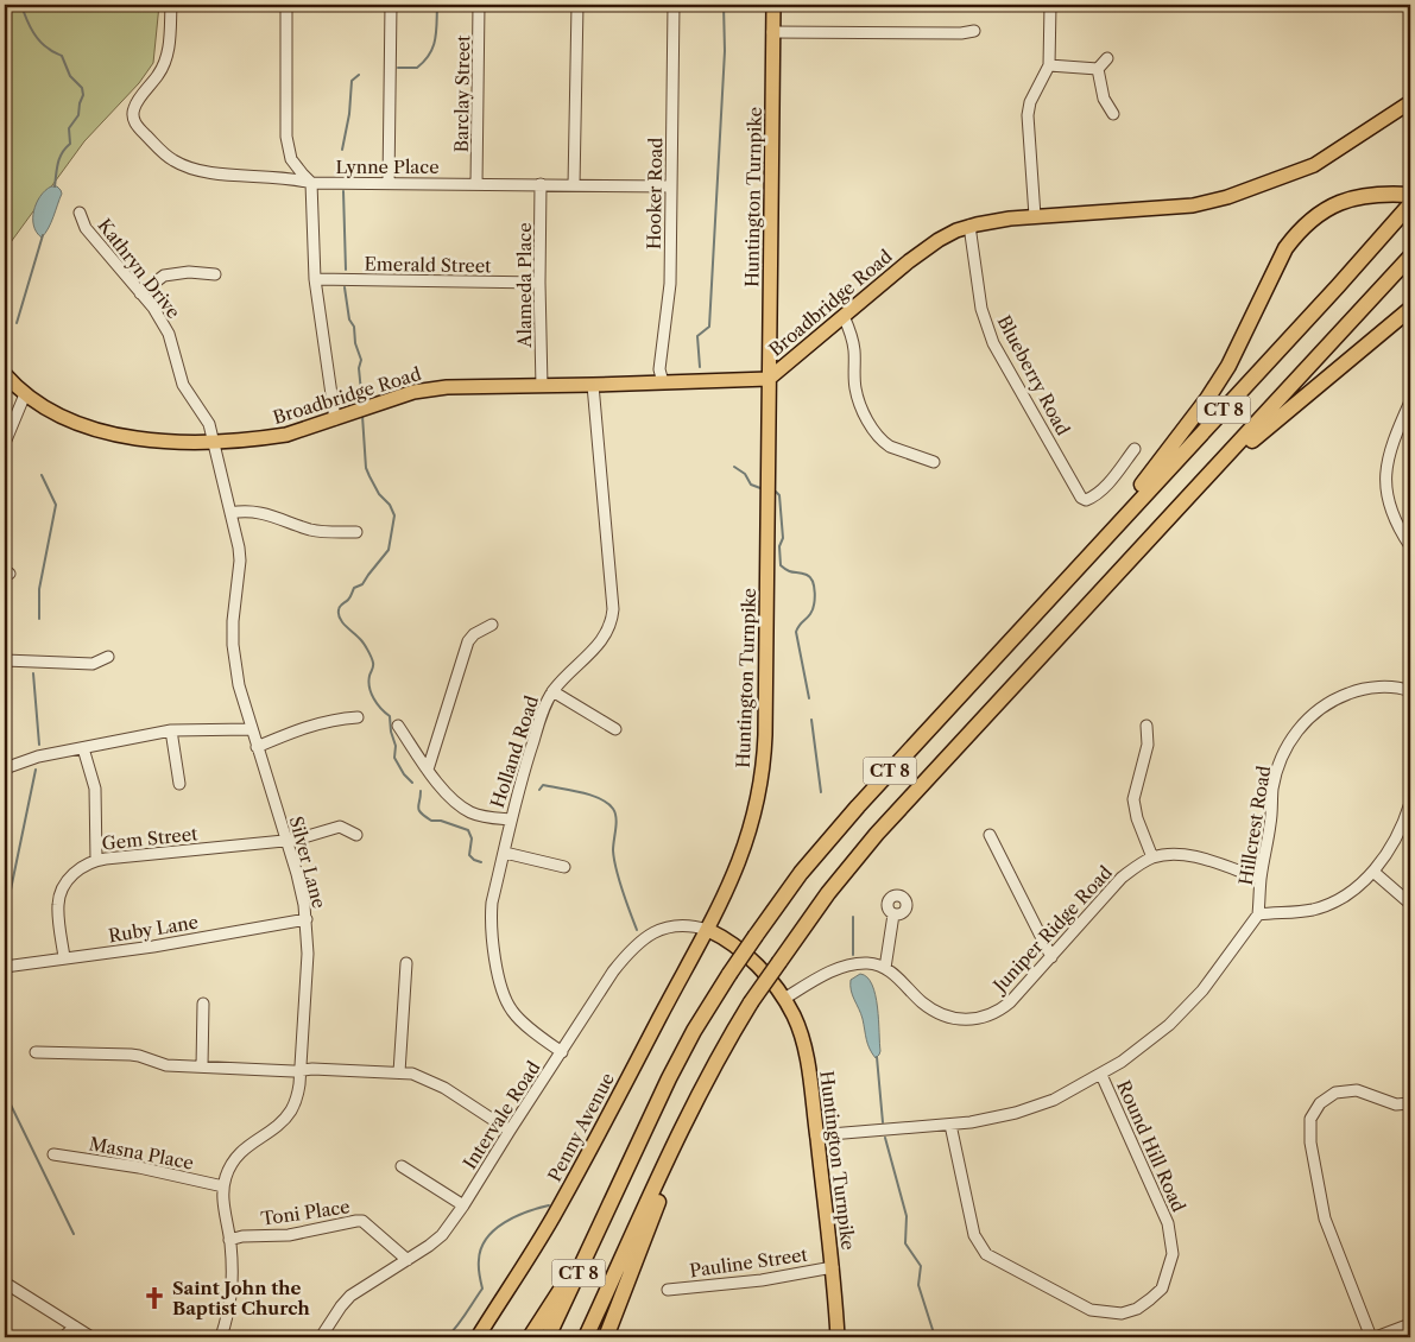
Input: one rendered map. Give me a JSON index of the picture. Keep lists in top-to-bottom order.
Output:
{
  "streets": {
    "highway": ["CT 8"],
    "main road": ["Huntington Turnpike", "Broadbridge Road", "Penny Avenue"],
    "street": [
      "Barclay Street",
      "Lynne Place",
      "Hooker Road",
      "Emerald Street",
      "Kathryn Drive",
      "Alameda Place",
      "Blueberry Road",
      "Holland Road",
      "Hillcrest Road",
      "Gem Street",
      "Silver Lane",
      "Ruby Lane",
      "Juniper Ridge Road",
      "Intervale Road",
      "Round Hill Road",
      "Masna Place",
      "Toni Place",
      "Pauline Street"
    ]
  },
  "crossings": [
    ["Barclay Street", "Lynne Place"],
    ["Lynne Place", "Hooker Road"],
    ["Lynne Place", "Alameda Place"],
    ["Hooker Road", "Broadbridge Road"],
    ["Huntington Turnpike", "Broadbridge Road"],
    ["Huntington Turnpike", "Intervale Road"],
    ["Huntington Turnpike", "Penny Avenue"],
    ["Huntington Turnpike", "Pauline Street"],
    ["Emerald Street", "Alameda Place"],
    ["Kathryn Drive", "Broadbridge Road"],
    ["Kathryn Drive", "Silver Lane"],
    ["Alameda Place", "Broadbridge Road"],
    ["Broadbridge Road", "Blueberry Road"],
    ["Broadbridge Road", "Holland Road"],
    ["Broadbridge Road", "Silver Lane"],
    ["Hillcrest Road", "Juniper Ridge Road"],
    ["Gem Street", "Silver Lane"],
    ["Gem Street", "Ruby Lane"],
    ["Silver Lane", "Ruby Lane"],
    ["Silver Lane", "Masna Place"],
    ["Silver Lane", "Toni Place"],
    ["Intervale Road", "Penny Avenue"],
    ["Intervale Road", "Toni Place"]
  ],
  "places": {
    "church": ["Saint John the Baptist Church"]
  }
}
